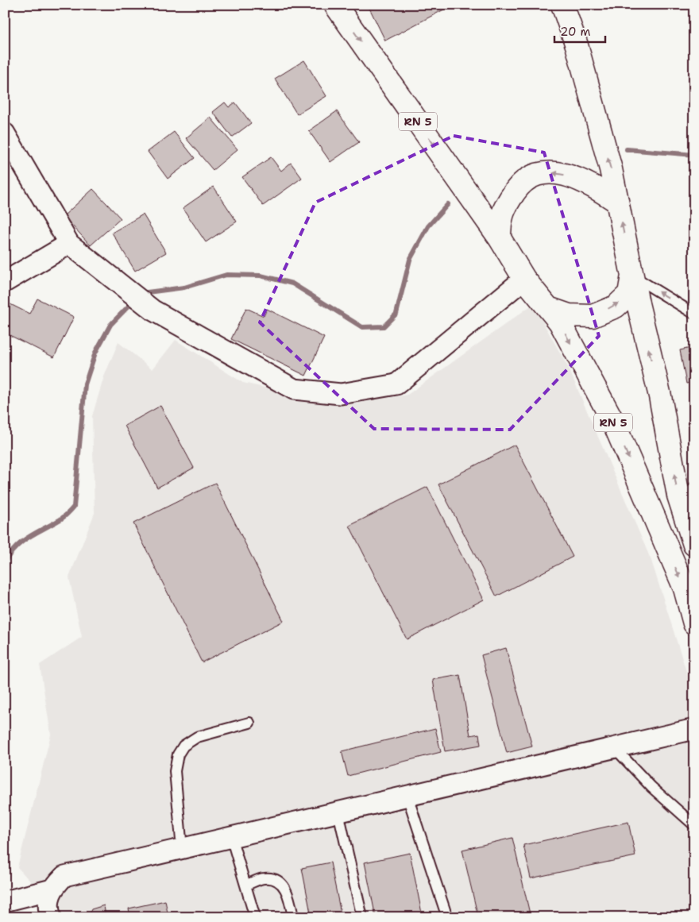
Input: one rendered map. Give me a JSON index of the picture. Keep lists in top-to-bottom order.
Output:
{
  "streets": {
    "highway": ["RN 5"]
  },
  "scale_bar": "20 m"
}
